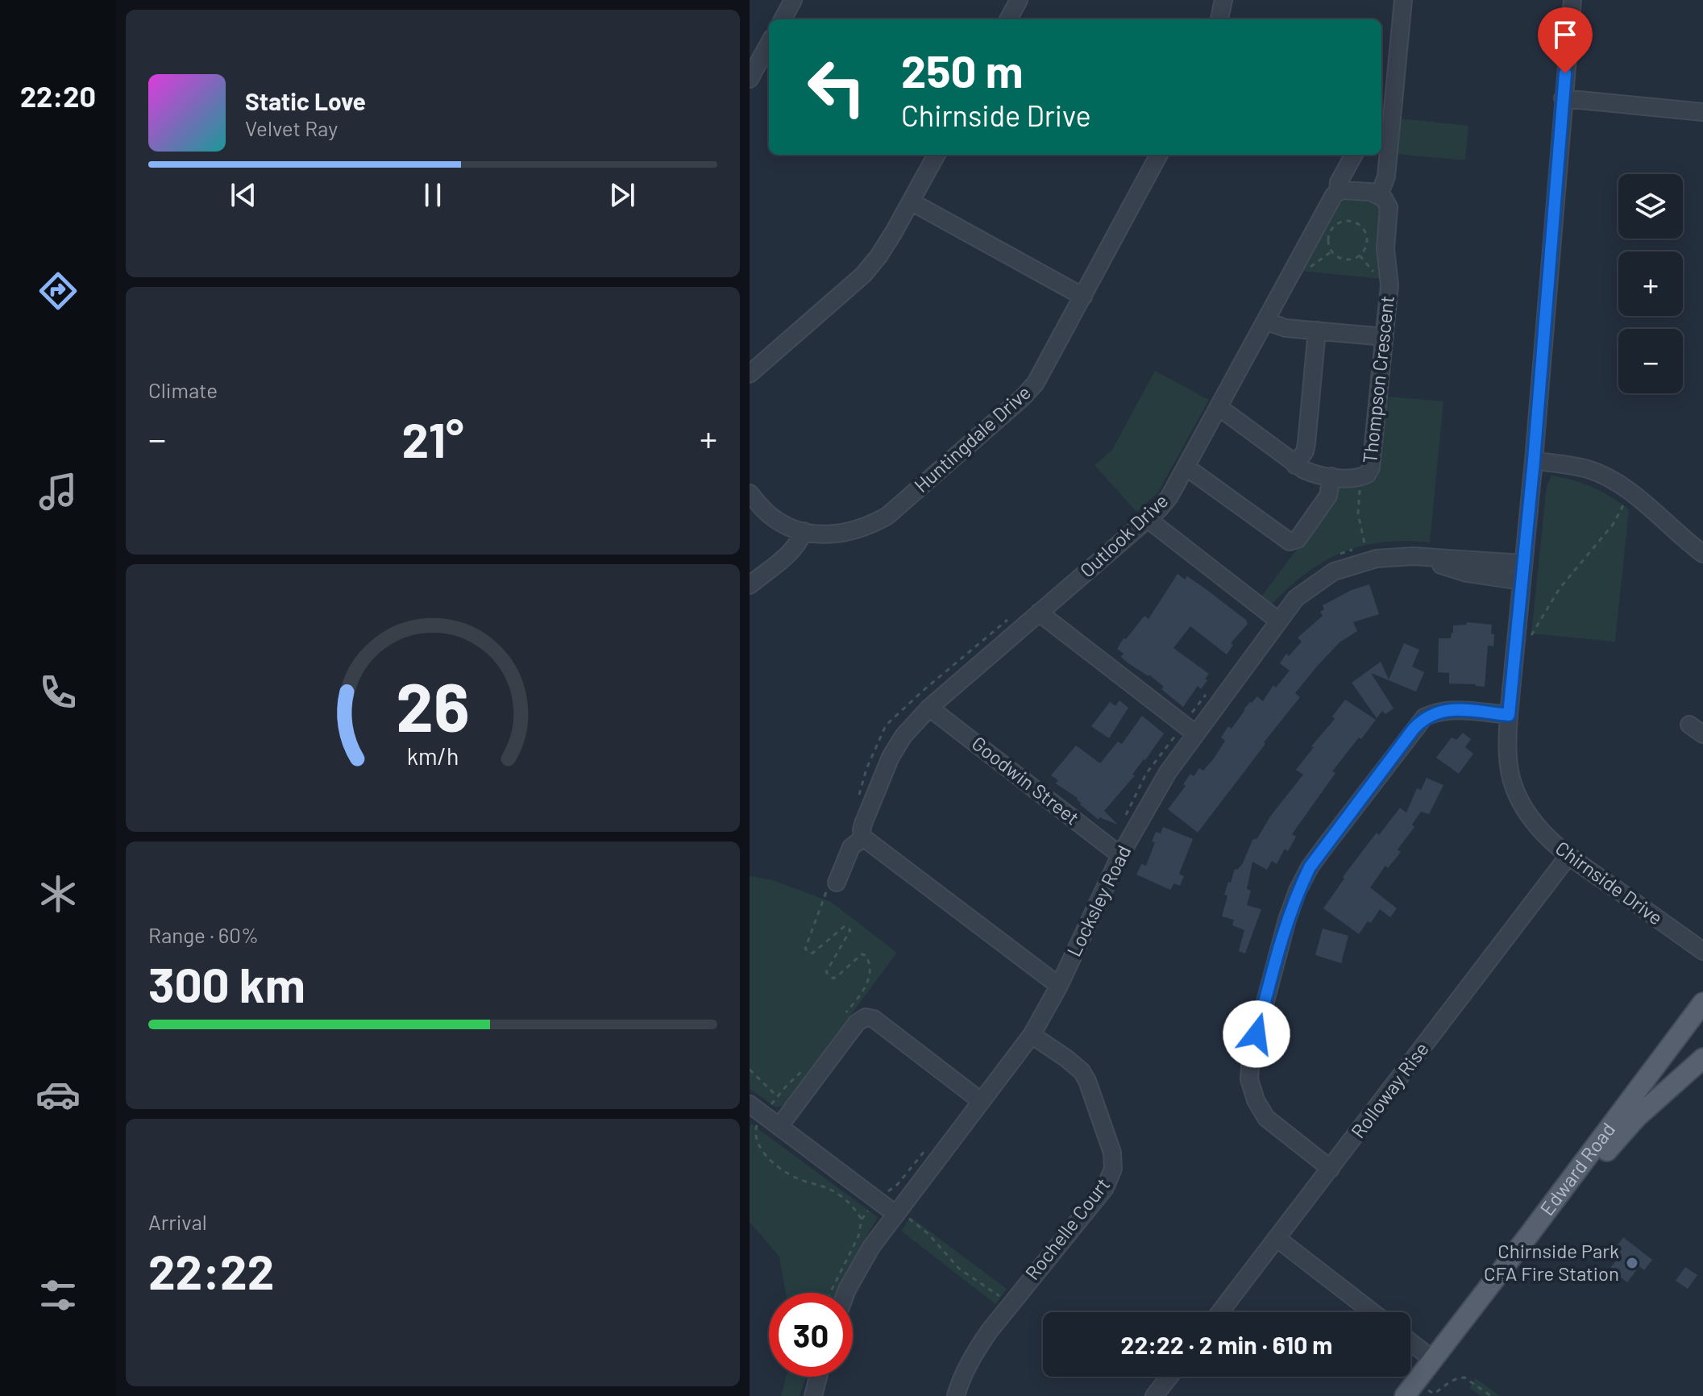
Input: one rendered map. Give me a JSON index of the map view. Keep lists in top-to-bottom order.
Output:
{
  "streets": {
    "main road": ["Edward Road"],
    "street": [
      "Thompson Crescent",
      "Huntingdale Drive",
      "Outlook Drive",
      "Goodwin Street",
      "Chirnside Drive",
      "Locksley Road",
      "Rolloway Rise",
      "Rochelle Court"
    ]
  },
  "crossings": [
    ["Thompson Crescent", "Outlook Drive"],
    ["Outlook Drive", "Goodwin Street"],
    ["Goodwin Street", "Locksley Road"],
    ["Chirnside Drive", "Locksley Road"],
    ["Chirnside Drive", "Rolloway Rise"],
    ["Locksley Road", "Rochelle Court"]
  ],
  "places": ["Chirnside Park CFA Fire Station"],
  "page": {
    "tabs": "22:20",
    "turn": ["250 m", "Chirnside Drive"],
    "song": ["Static Love", "Velvet Ray"],
    "map_buttons": ["+", "−"],
    "tile": [
      "Climate",
      ["Range · 60%", "300 km"],
      ["Arrival", "22:22"]
    ],
    "heat": ["−", "21°", "+"],
    "limit": "30",
    "trip": "22:22 · 2 min · 610 m",
    "gauge": ["26", "km/h"]
  }
}
